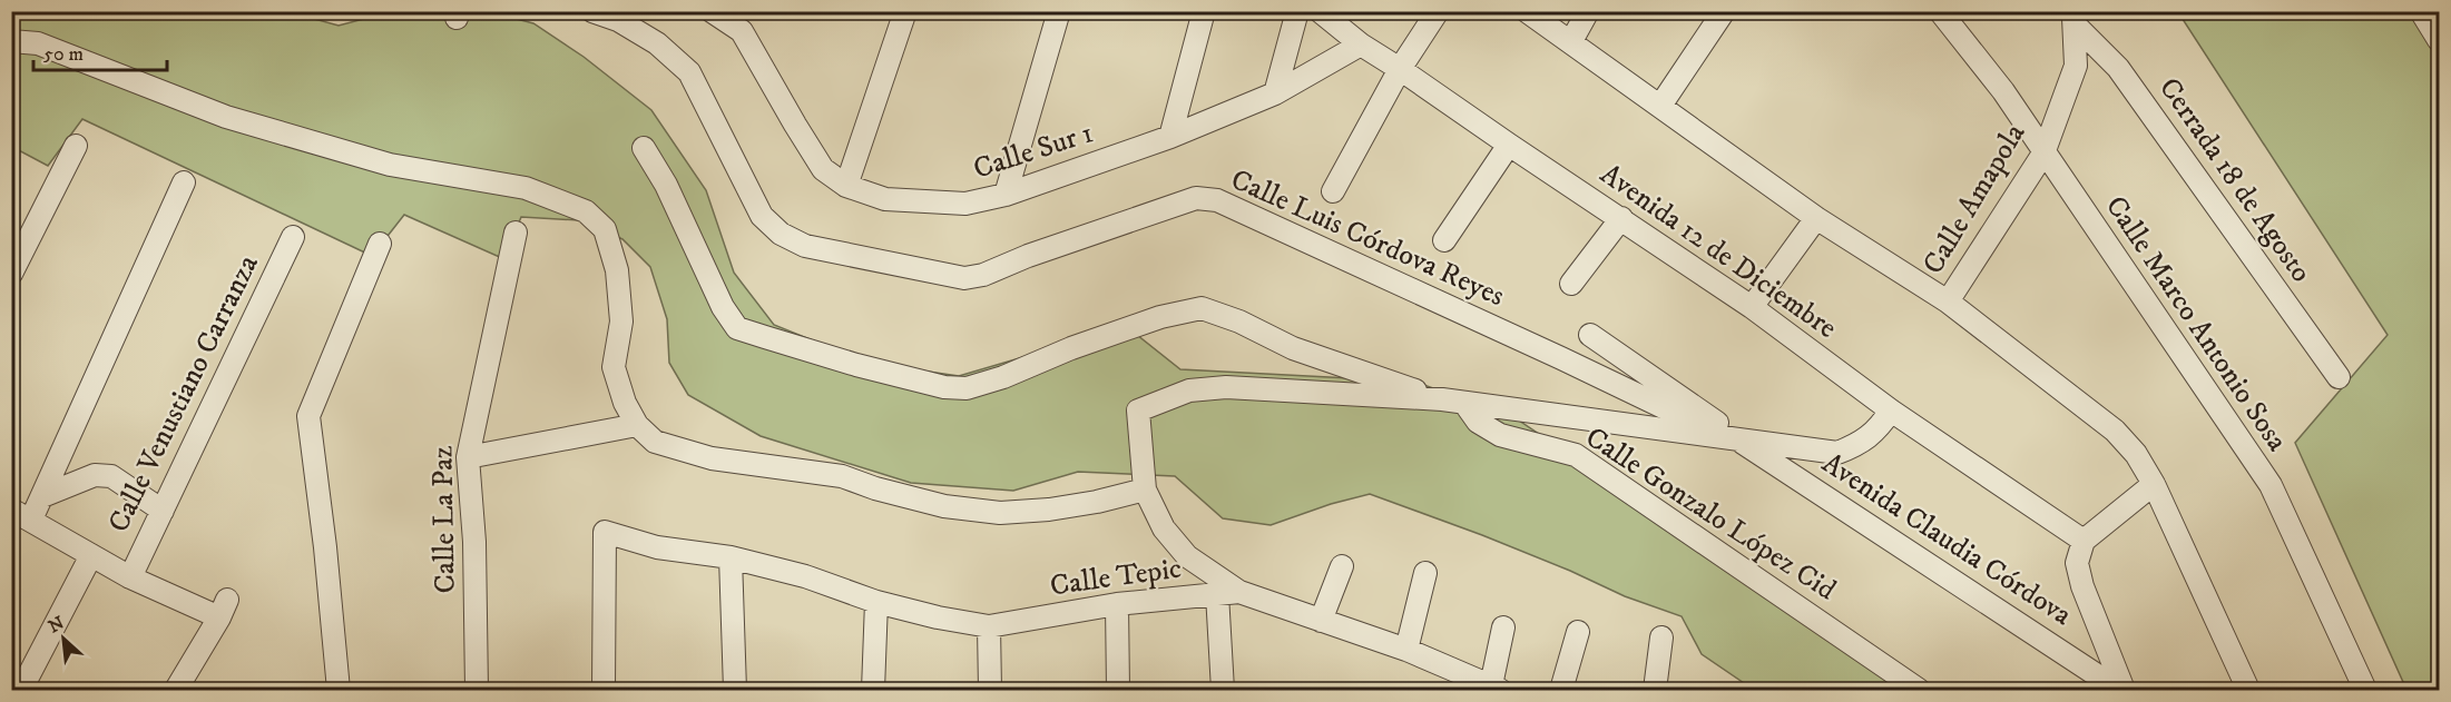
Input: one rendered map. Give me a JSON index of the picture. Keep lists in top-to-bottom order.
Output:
{
  "streets": {
    "street": [
      "Calle Sur 1",
      "Cerrada 18 de Agosto",
      "Calle Amapola",
      "Calle Luis Córdova Reyes",
      "Avenida 12 de Diciembre",
      "Calle Marco Antonio Sosa",
      "Calle Venustiano Carranza",
      "Calle Gonzalo López Cid",
      "Calle La Paz",
      "Avenida Claudia Córdova",
      "Calle Tepic"
    ]
  },
  "crossings": [
    ["Calle Sur 1", "Avenida 12 de Diciembre"],
    ["Cerrada 18 de Agosto", "Calle Amapola"],
    ["Calle Amapola", "Calle Marco Antonio Sosa"]
  ],
  "scale_bar": "50 m",
  "north": "top left"
}
